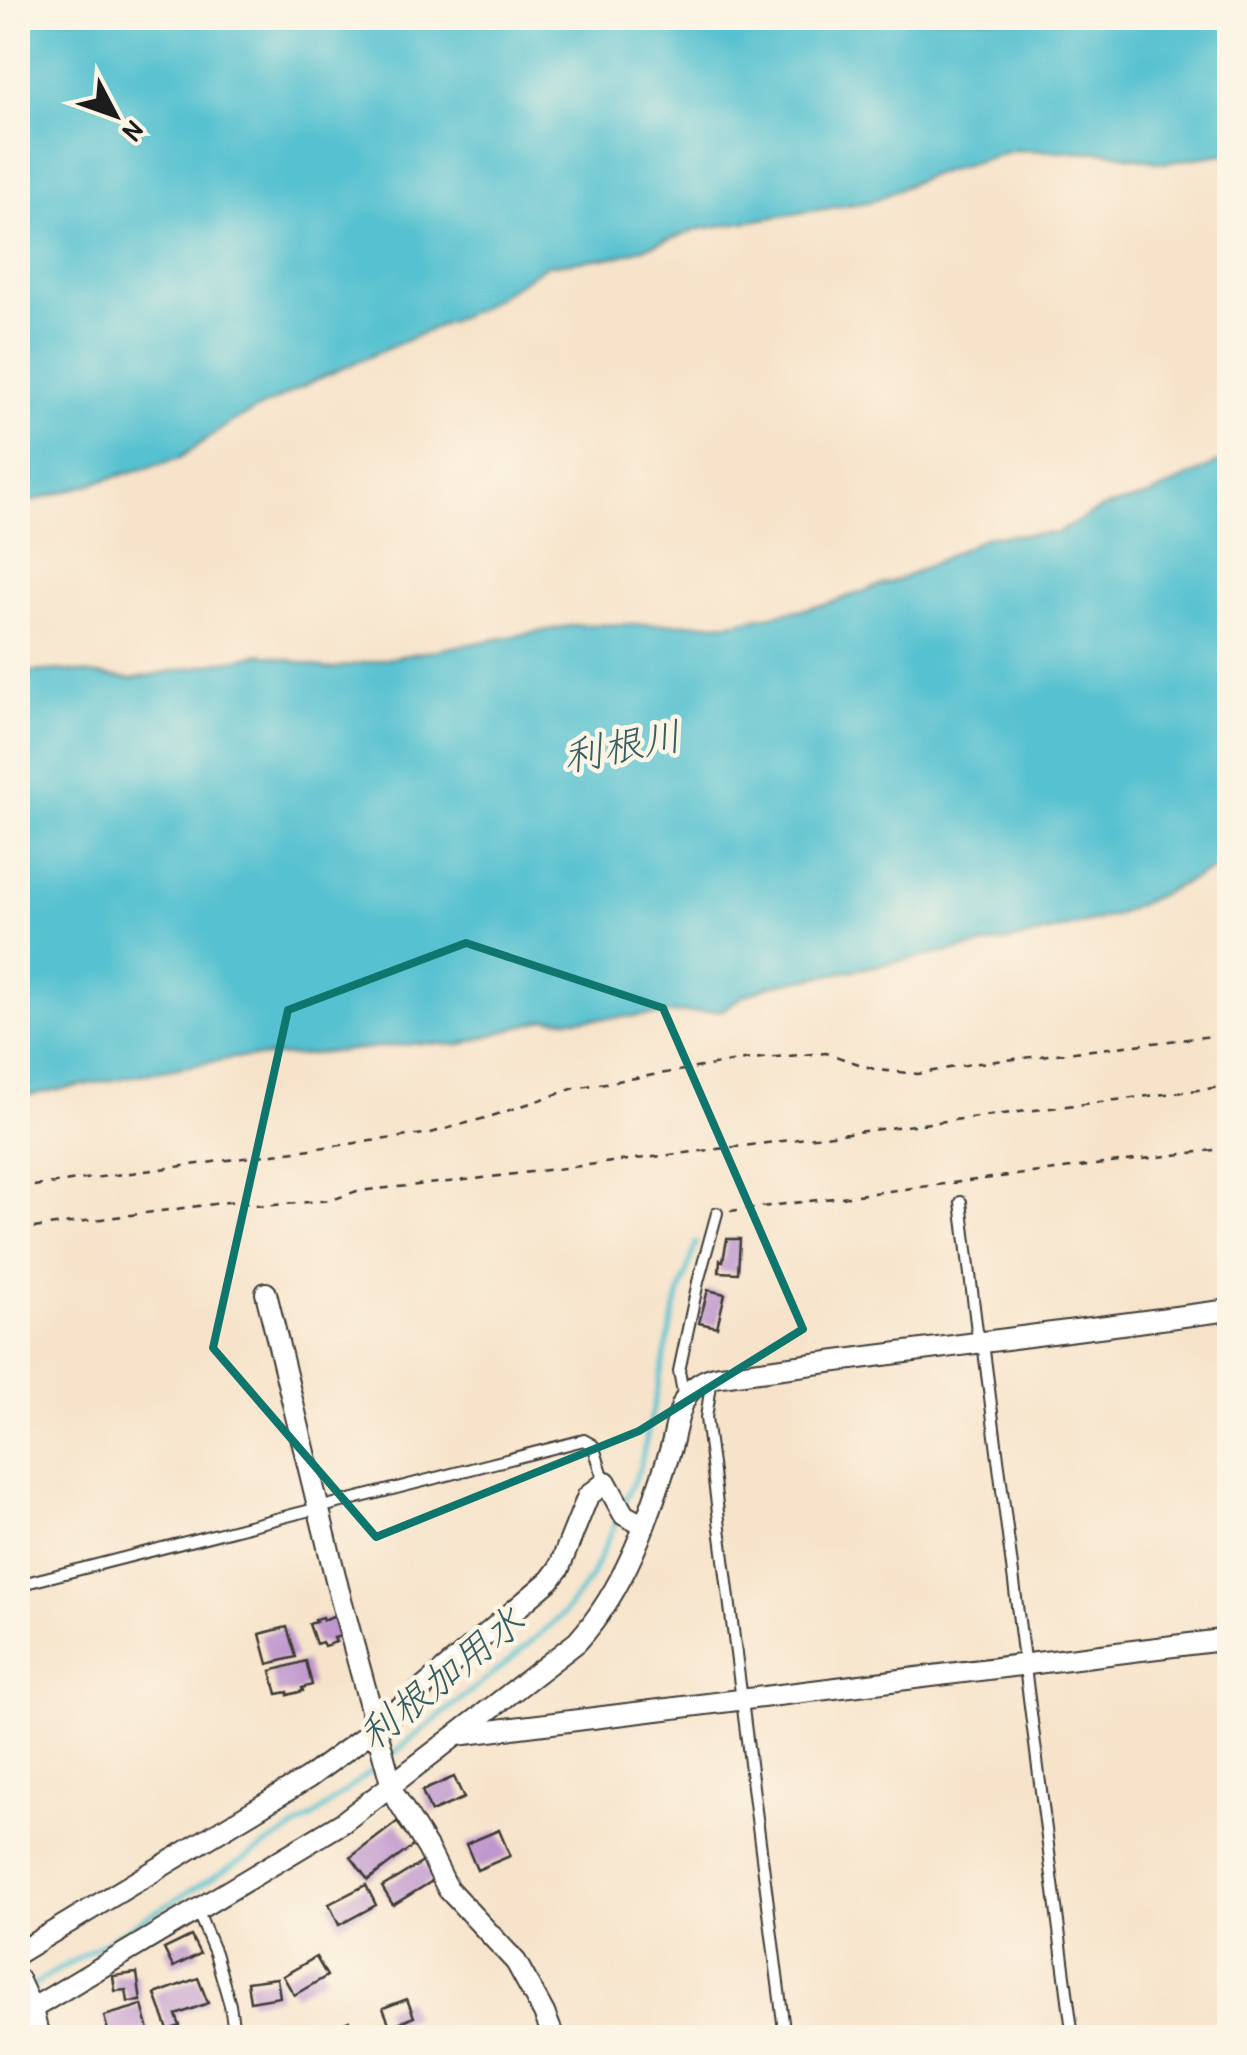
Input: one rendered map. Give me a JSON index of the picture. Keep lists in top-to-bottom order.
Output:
{
  "water": ["利根川", "利根加用水"],
  "north": "bottom right"
}
